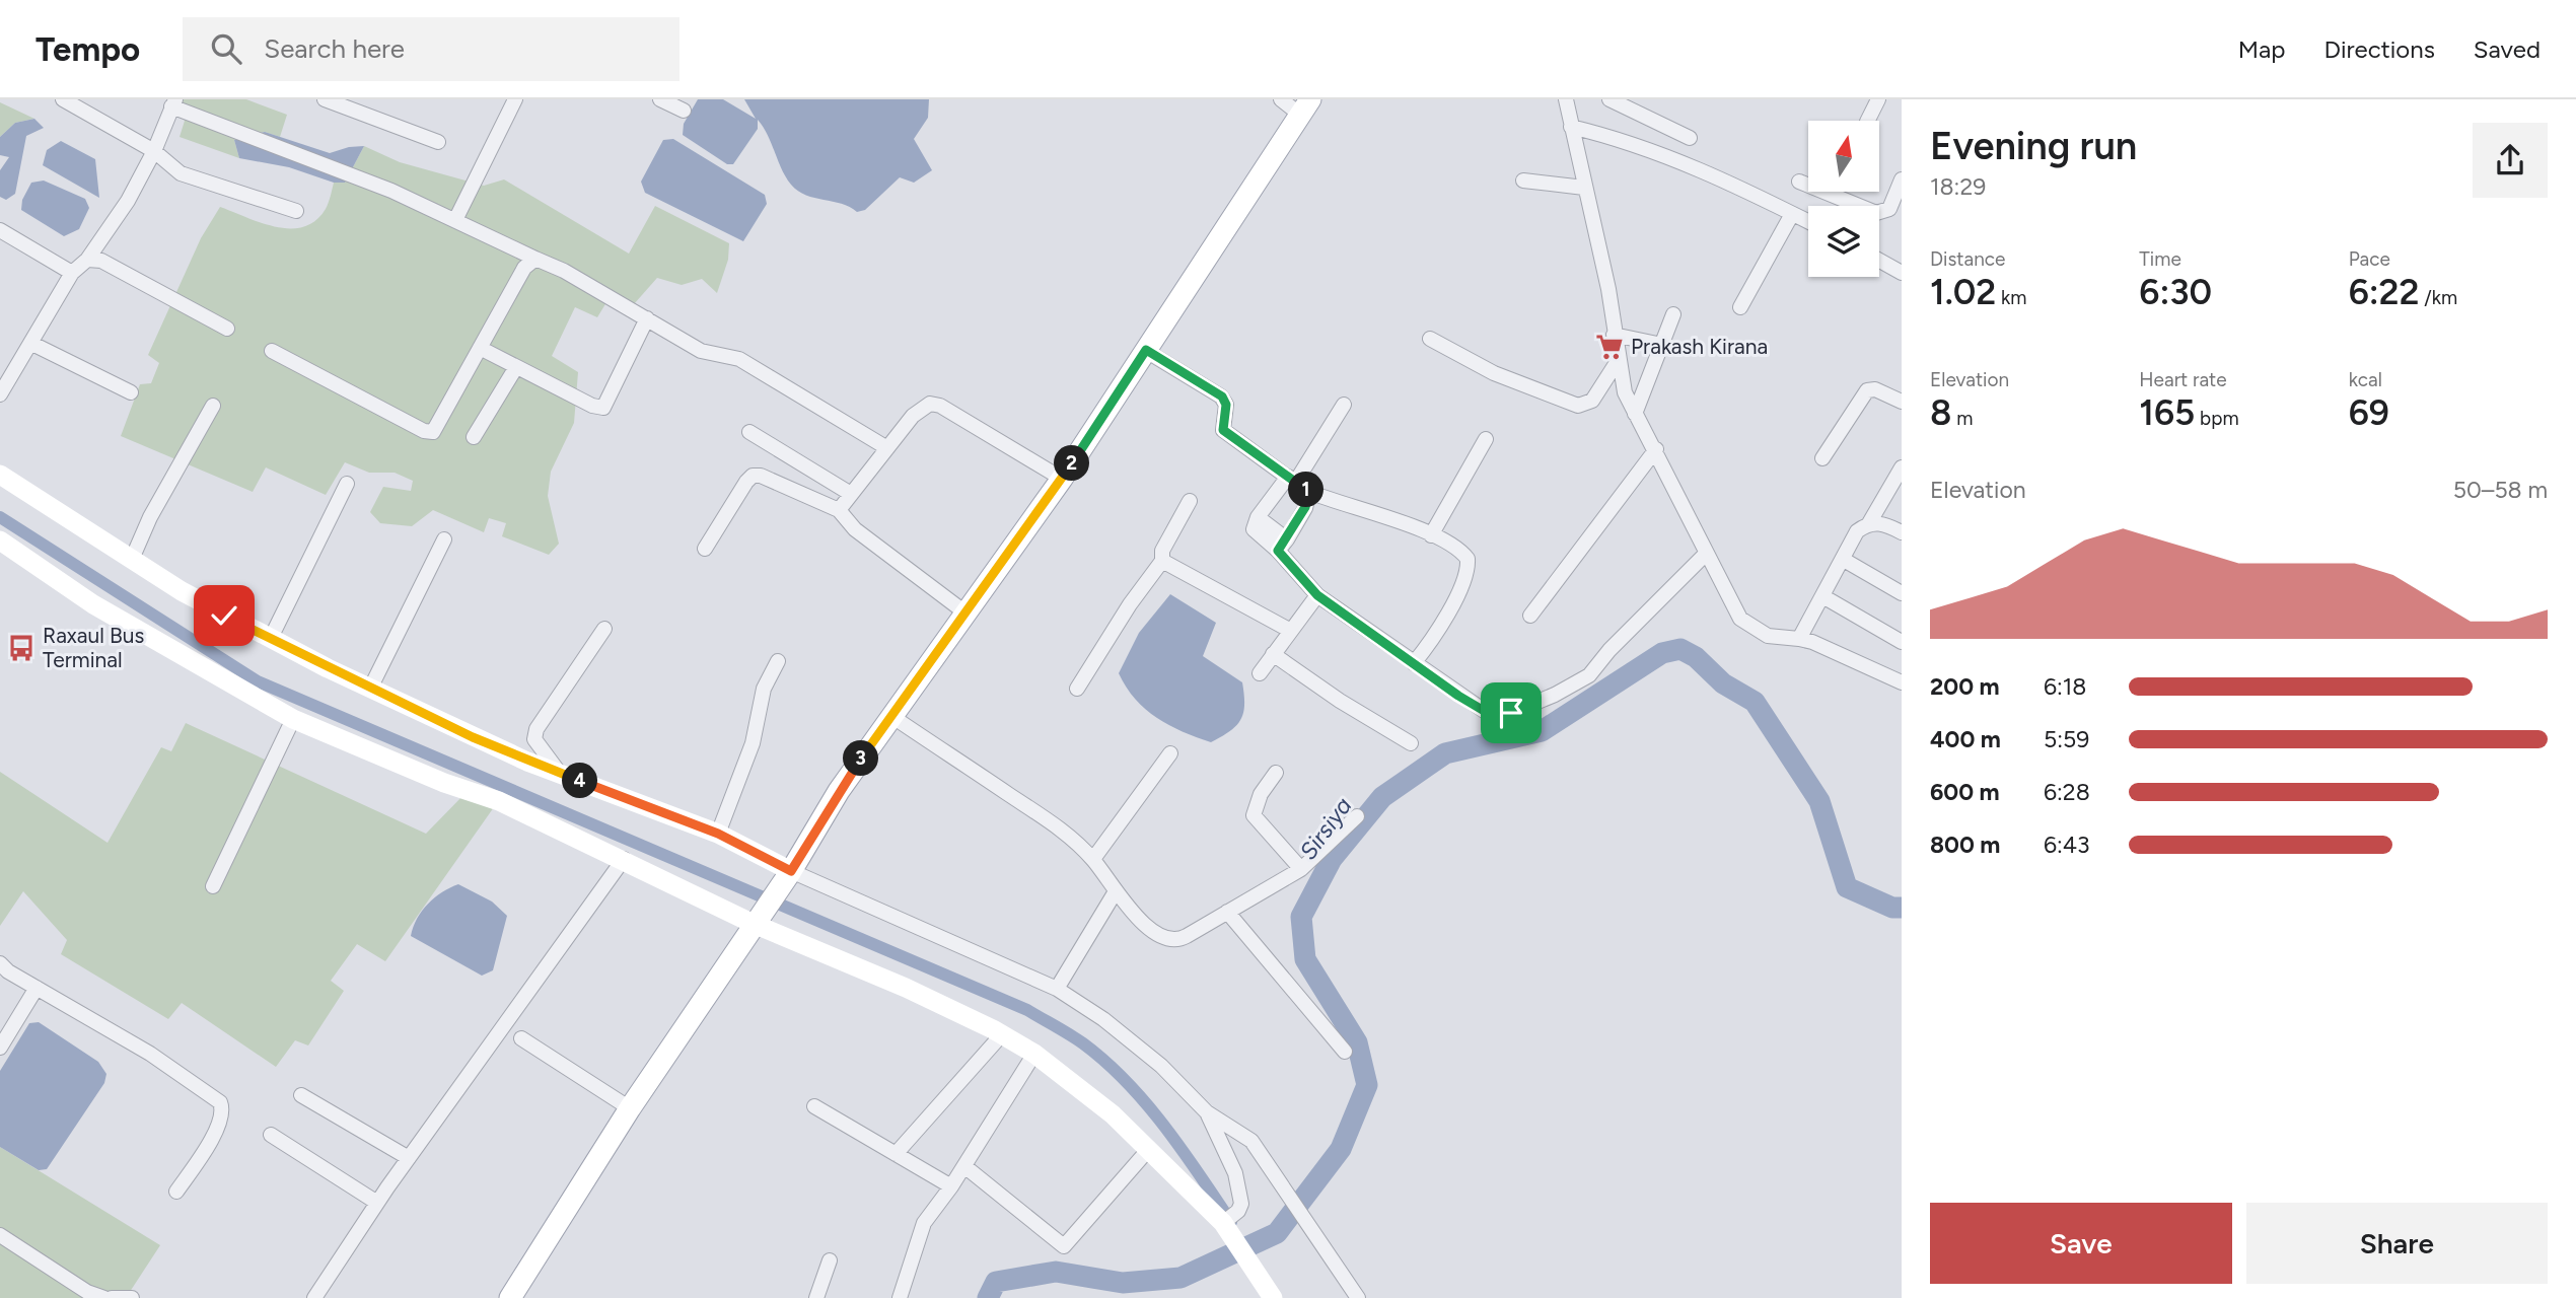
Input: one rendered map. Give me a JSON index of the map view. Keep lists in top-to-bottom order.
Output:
{
  "water": ["Sirsiya"],
  "places": {
    "supermarket": ["Prakash Kirana"],
    "bus stop": ["Raxaul Bus Terminal"]
  },
  "north": "top",
  "page": {
    "header": "Tempo",
    "search": "Search here",
    "nav": ["Map", "Directions", "Saved"],
    "heading": ["Evening run", "18:29"],
    "stats": [
      ["Distance", "1.02 km"],
      ["Time", "6:30"],
      ["Pace", "6:22 /km"],
      ["Elevation", "8 m"],
      ["Heart rate", "165 bpm"],
      ["kcal", "69"]
    ],
    "pins": [
      "2",
      "1",
      "3",
      "4"
    ],
    "chart": ["Elevation", "50–58 m"],
    "list": [
      {
        "name": "200 m",
        "note": "6:18"
      },
      {
        "name": "400 m",
        "note": "5:59"
      },
      {
        "name": "600 m",
        "note": "6:28"
      },
      {
        "name": "800 m",
        "note": "6:43"
      }
    ],
    "buttons": ["Save", "Share"]
  }
}
